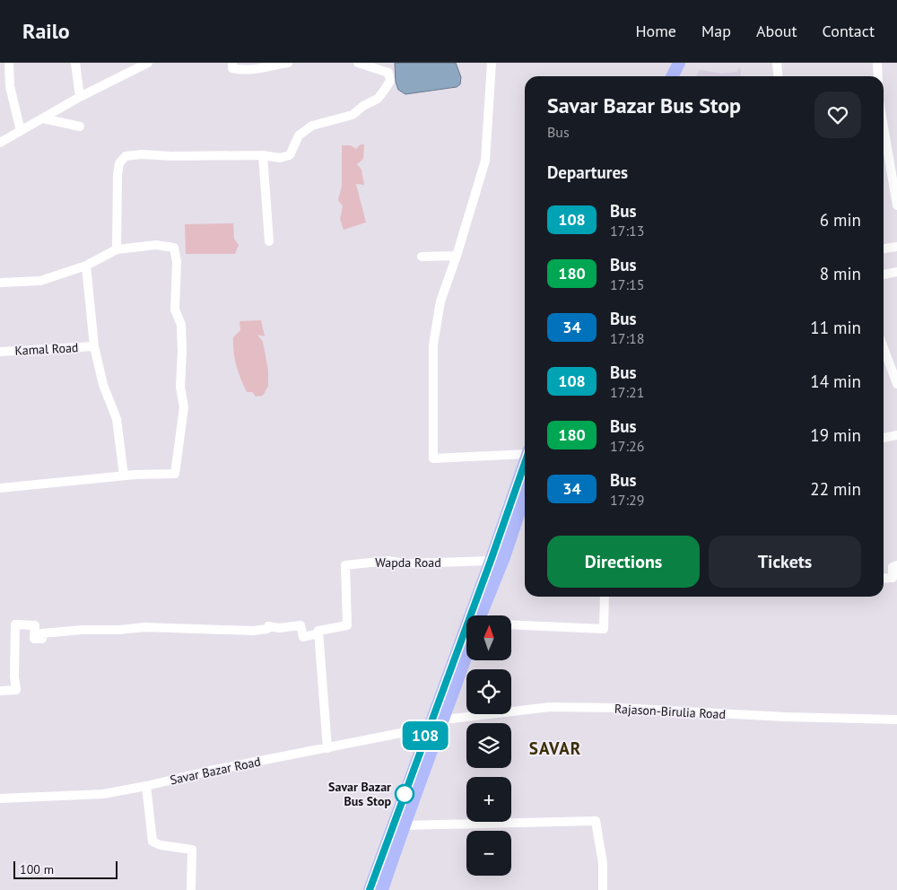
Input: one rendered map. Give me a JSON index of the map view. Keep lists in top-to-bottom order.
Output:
{
  "streets": {
    "street": [
      "Kamal Road",
      "Wapda Road",
      "Rajason-Birulia Road",
      "Savar Bazar Road"
    ]
  },
  "districts": ["SAVAR"],
  "places": ["Savar Bazar Bus Stop"],
  "lines": ["bus line 108"],
  "scale_bar": "100 m",
  "north": "top",
  "page": {
    "header": "Railo",
    "nav": [
      "Home",
      "Map",
      "About",
      "Contact"
    ],
    "on_map": "108",
    "heading": [
      ["Savar Bazar Bus Stop", "Bus"],
      "Departures"
    ],
    "list": [
      {
        "mark": "108",
        "name": "Bus",
        "note": "17:13",
        "value": "6 min"
      },
      {
        "mark": "180",
        "name": "Bus",
        "note": "17:15",
        "value": "8 min"
      },
      {
        "mark": "34",
        "name": "Bus",
        "note": "17:18",
        "value": "11 min"
      },
      {
        "mark": "108",
        "name": "Bus",
        "note": "17:21",
        "value": "14 min"
      },
      {
        "mark": "180",
        "name": "Bus",
        "note": "17:26",
        "value": "19 min"
      },
      {
        "mark": "34",
        "name": "Bus",
        "note": "17:29",
        "value": "22 min"
      }
    ],
    "buttons": ["Directions", "Tickets"],
    "map_buttons": ["+", "−"],
    "scale": "100 m"
  }
}
